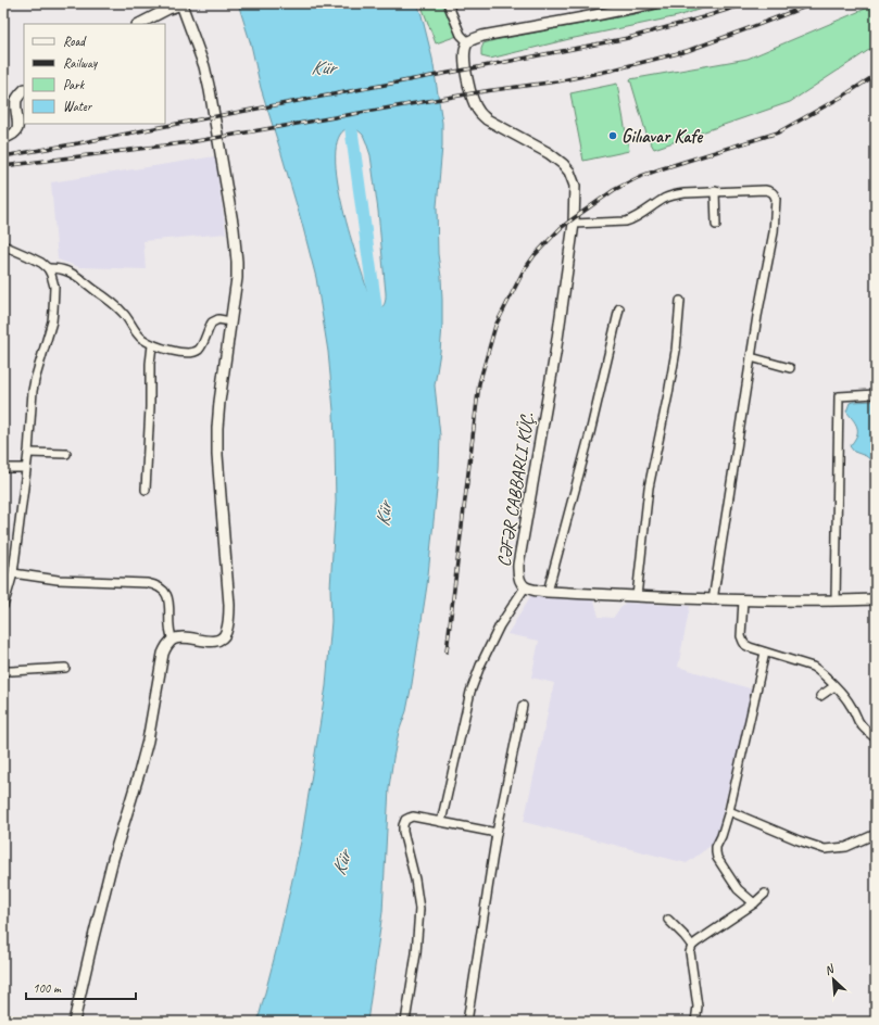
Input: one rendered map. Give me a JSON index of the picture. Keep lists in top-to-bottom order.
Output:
{
  "water": ["Kür"],
  "places": ["Gilıavar Kafe"],
  "legend": [
    "Road",
    "Railway",
    "Park",
    "Water"
  ],
  "scale_bar": "100 m",
  "north": "top left"
}
